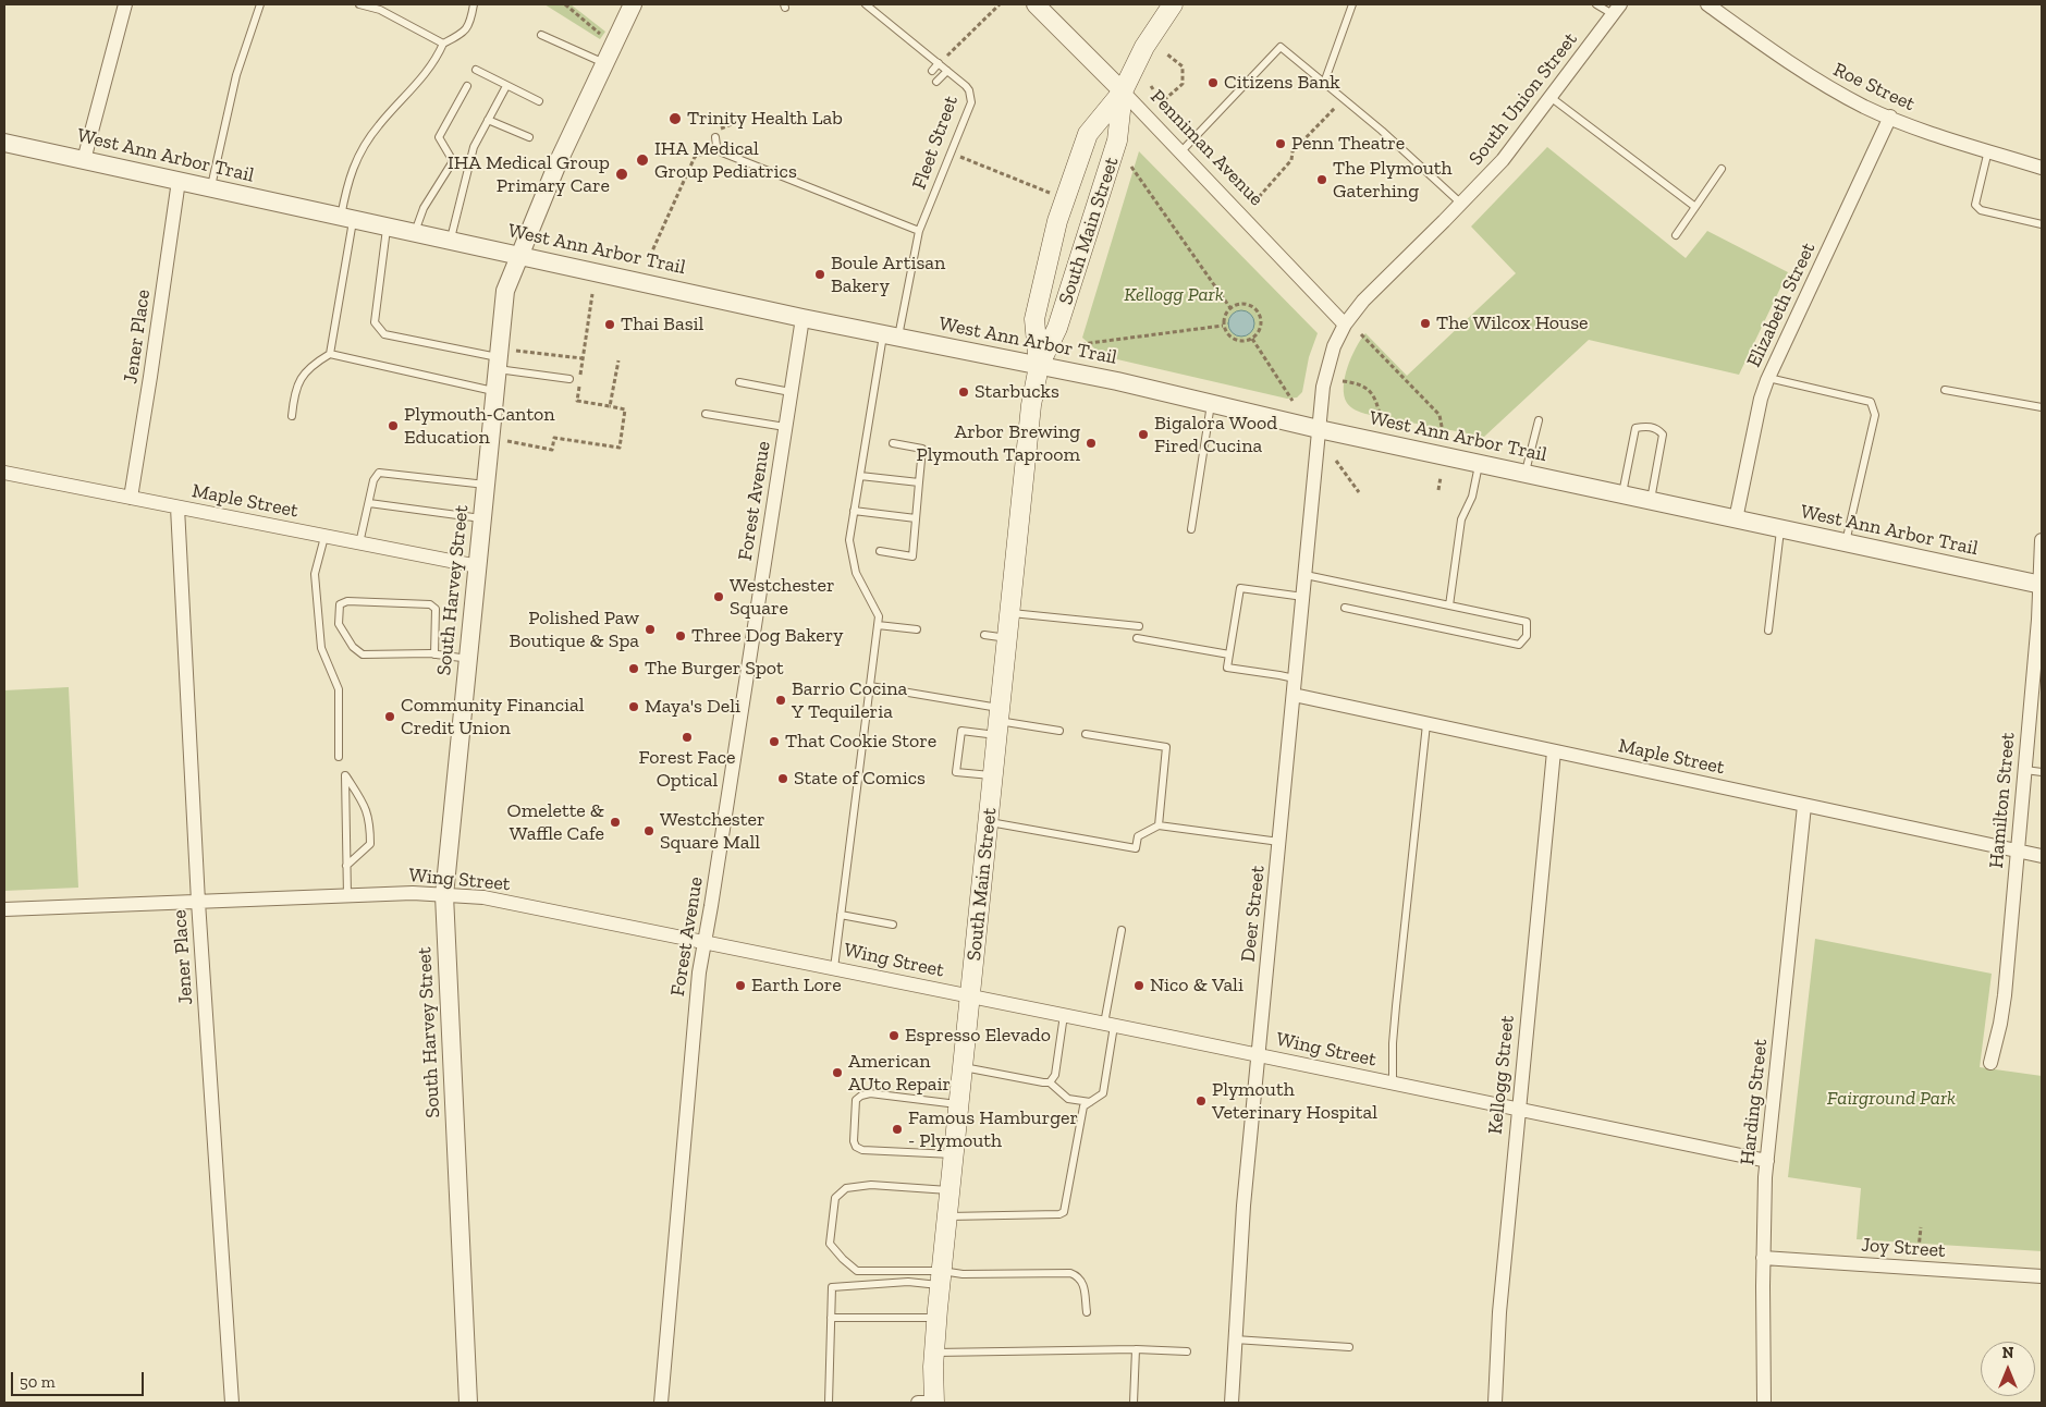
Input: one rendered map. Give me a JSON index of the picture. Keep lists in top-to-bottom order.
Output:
{
  "streets": {
    "main road": ["South Main Street"],
    "street": [
      "Roe Street",
      "South Union Street",
      "Penniman Avenue",
      "West Ann Arbor Trail",
      "Elizabeth Street",
      "Jener Place",
      "Maple Street",
      "Forest Avenue",
      "South Harvey Street",
      "Hamilton Street",
      "Wing Street",
      "Deer Street",
      "Kellogg Street",
      "Harding Street",
      "Joy Street"
    ],
    "lane": ["Fleet Street"]
  },
  "crossings": [
    ["Roe Street", "Elizabeth Street"],
    ["South Union Street", "Penniman Avenue"],
    ["South Union Street", "West Ann Arbor Trail"],
    ["South Union Street", "Deer Street"],
    ["Fleet Street", "West Ann Arbor Trail"],
    ["Penniman Avenue", "South Main Street"],
    ["West Ann Arbor Trail", "South Main Street"],
    ["West Ann Arbor Trail", "Elizabeth Street"],
    ["West Ann Arbor Trail", "Jener Place"],
    ["West Ann Arbor Trail", "Forest Avenue"],
    ["West Ann Arbor Trail", "South Harvey Street"],
    ["West Ann Arbor Trail", "Hamilton Street"],
    ["West Ann Arbor Trail", "Deer Street"],
    ["South Main Street", "Wing Street"],
    ["Jener Place", "Maple Street"],
    ["Jener Place", "Wing Street"],
    ["Maple Street", "South Harvey Street"],
    ["Maple Street", "Hamilton Street"],
    ["Maple Street", "Deer Street"],
    ["Maple Street", "Kellogg Street"],
    ["Maple Street", "Harding Street"],
    ["Forest Avenue", "Wing Street"],
    ["South Harvey Street", "Wing Street"],
    ["Wing Street", "Deer Street"],
    ["Wing Street", "Kellogg Street"],
    ["Wing Street", "Harding Street"],
    ["Harding Street", "Joy Street"]
  ],
  "parks": ["Kellogg Park", "Fairground Park"],
  "places": [
    "Citizens Bank",
    "Trinity Health Lab",
    "Penn Theatre",
    "IHA Medical Group Pediatrics",
    "IHA Medical Group Primary Care",
    "The Plymouth Gaterhing",
    "Boule Artisan Bakery",
    "The Wilcox House",
    "Thai Basil",
    "Starbucks",
    "Plymouth-Canton Education",
    "Bigalora Wood Fired Cucina",
    "Arbor Brewing Plymouth Taproom",
    "Westchester Square",
    "Polished Paw Boutique & Spa",
    "Three Dog Bakery",
    "The Burger Spot",
    "Barrio Cocina Y Tequileria",
    "Maya's Deli",
    "Community Financial Credit Union",
    "Forest Face Optical",
    "That Cookie Store",
    "State of Comics",
    "Omelette & Waffle Cafe",
    "Westchester Square Mall",
    "Earth Lore",
    "Nico & Vali",
    "Espresso Elevado",
    "American AUto Repair",
    "Plymouth Veterinary Hospital",
    "Famous Hamburger - Plymouth"
  ],
  "scale_bar": "50 m",
  "north": "top"
}
